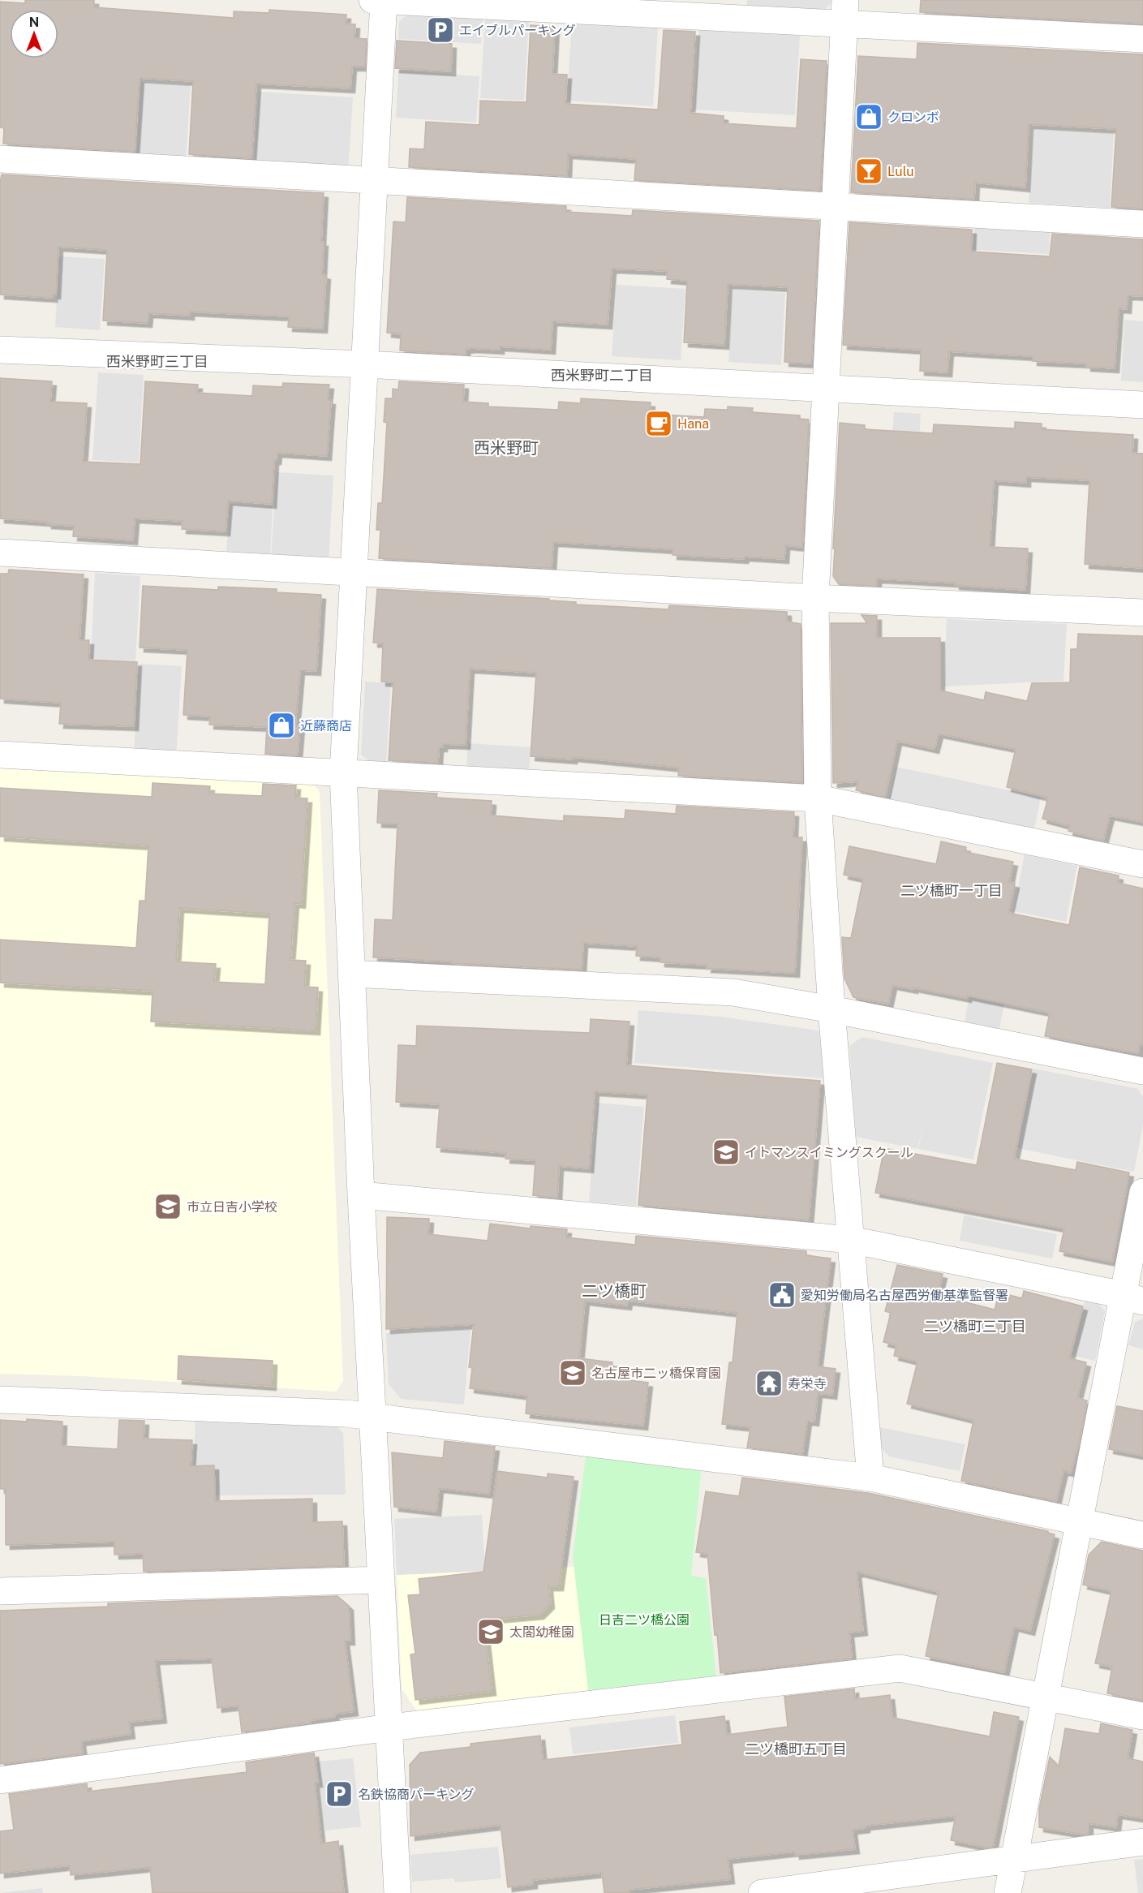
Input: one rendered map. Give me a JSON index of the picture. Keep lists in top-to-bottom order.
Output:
{
  "districts": [
    "西米野町三丁目",
    "西米野町二丁目",
    "西米野町",
    "二ツ橋町一丁目",
    "二ツ橋町",
    "二ツ橋町三丁目",
    "二ツ橋町五丁目"
  ],
  "parks": ["日吉二ツ橋公園"],
  "places": {
    "parking": ["エイブルパーキング", "名鉄協商パーキング"],
    "shop": ["クロンボ", "近藤商店"],
    "bar": ["Lulu"],
    "cafe": ["Hana"],
    "school or university": [
      "イトマンスイミングスクール",
      "市立日吉小学校",
      "名古屋市二ッ橋保育園",
      "太閤幼稚園"
    ],
    "public building": ["愛知労働局名古屋西労働基準監督署"],
    "temple": ["寿栄寺"]
  },
  "north": "top"
}
